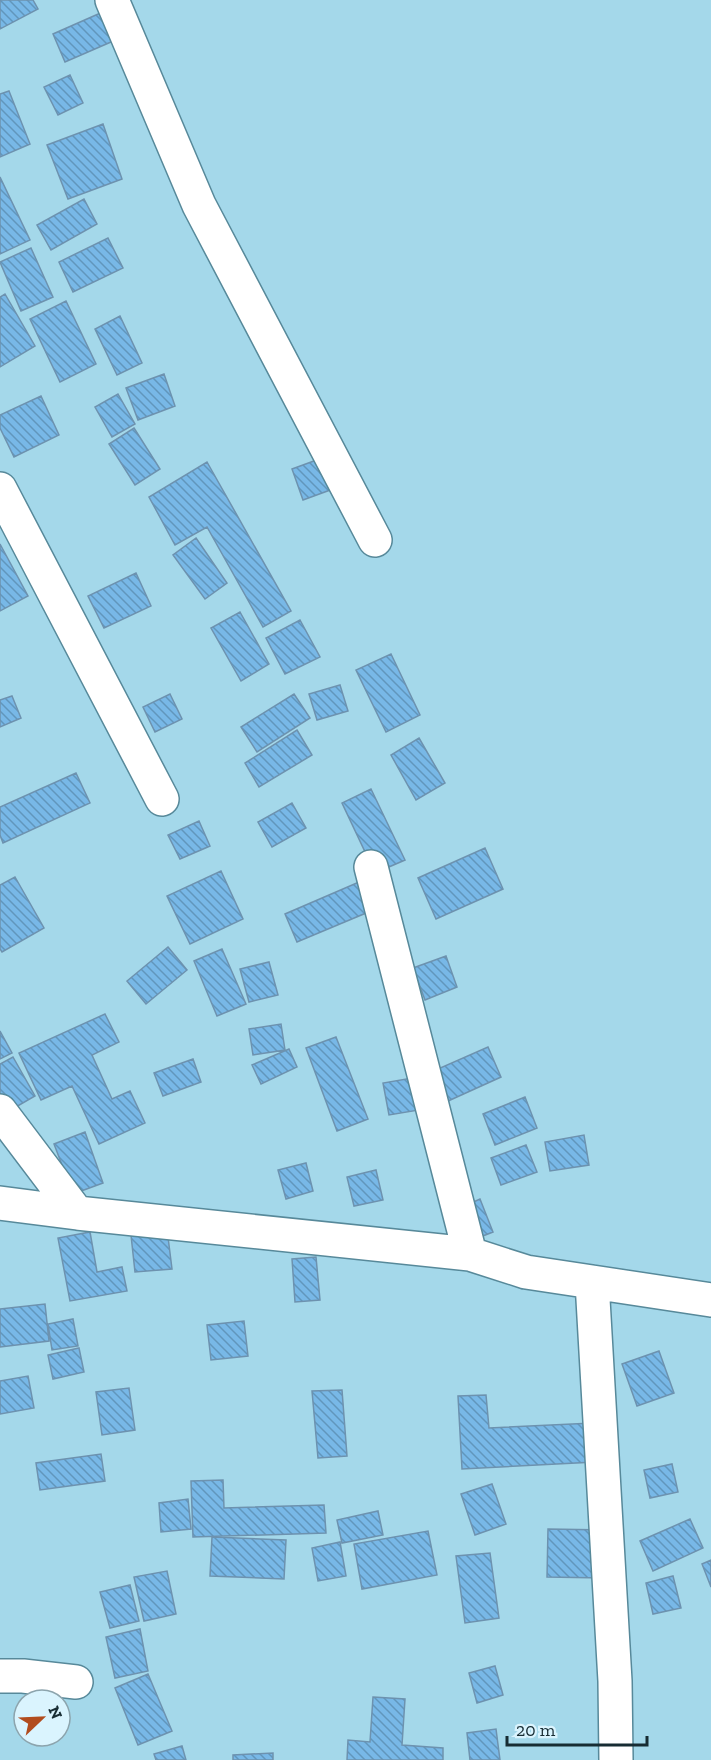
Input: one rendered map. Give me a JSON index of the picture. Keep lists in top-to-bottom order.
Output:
{
  "scale_bar": "20 m",
  "north": "top right"
}
